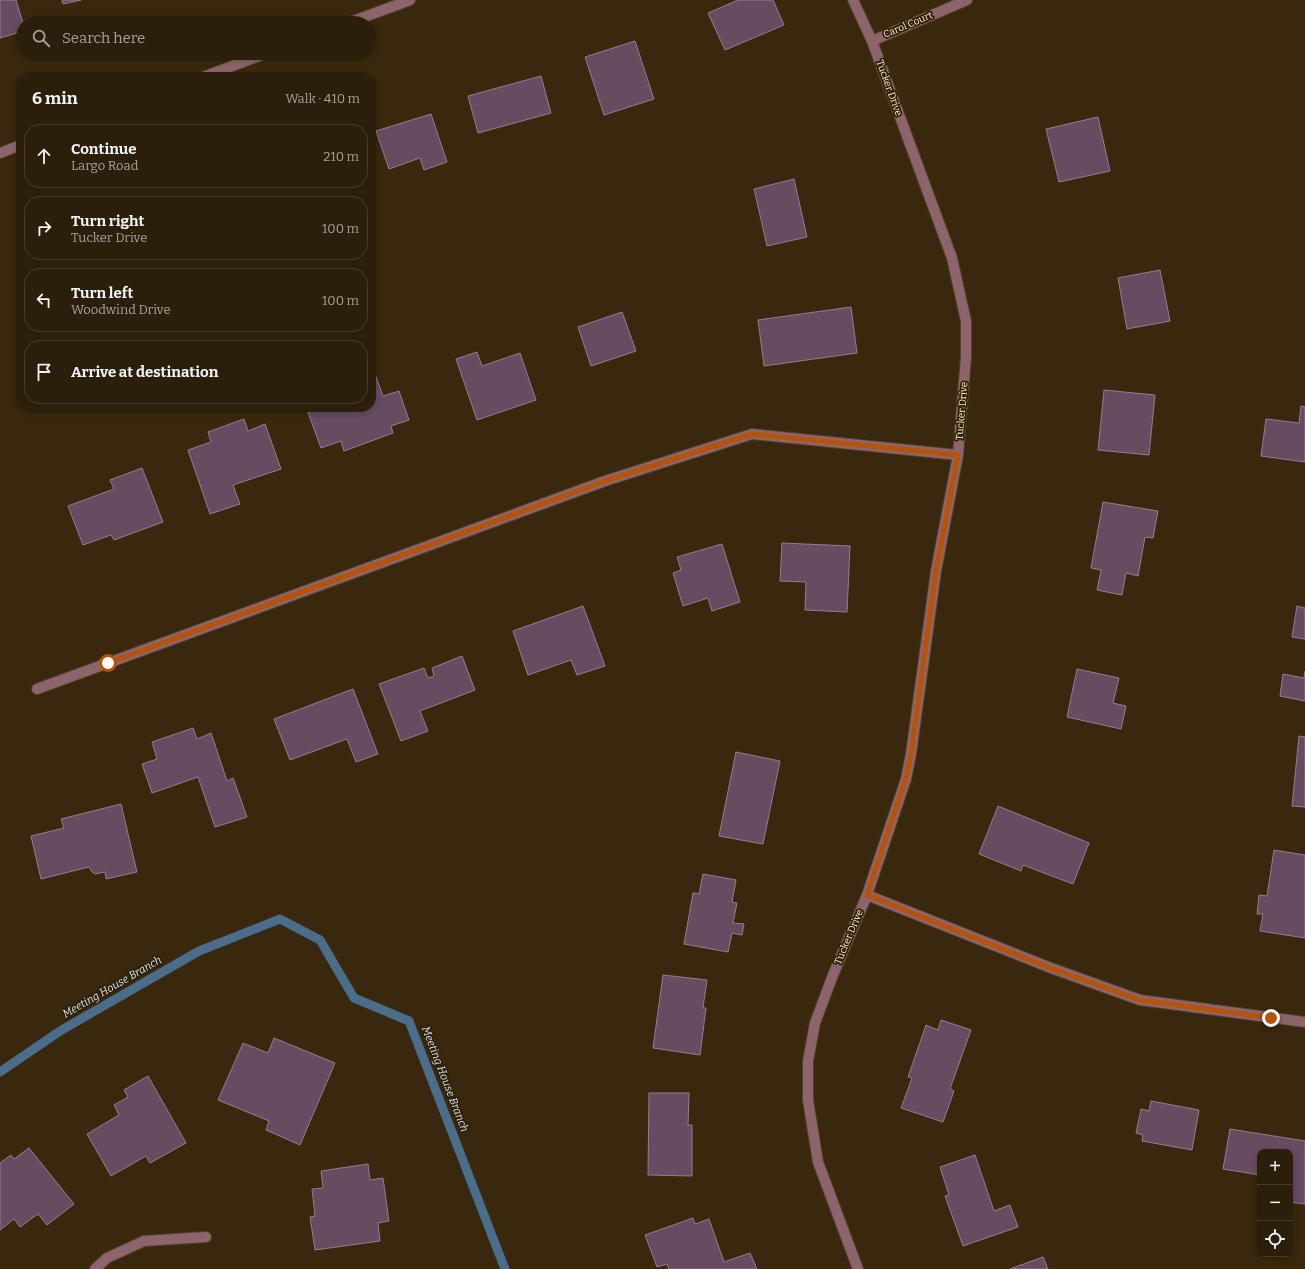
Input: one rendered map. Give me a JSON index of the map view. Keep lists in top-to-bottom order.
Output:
{
  "streets": {
    "street": ["Carol Court", "Tucker Drive"]
  },
  "crossings": [
    ["Carol Court", "Tucker Drive"]
  ],
  "water": ["Meeting House Branch"],
  "page": {
    "search": "Search here",
    "heading": ["6 min", "Walk · 410 m"],
    "list": [
      ["Continue", "Largo Road", "210 m"],
      ["Turn right", "Tucker Drive", "100 m"],
      ["Turn left", "Woodwind Drive", "100 m"],
      "Arrive at destination"
    ],
    "map_buttons": ["+", "−"]
  }
}
